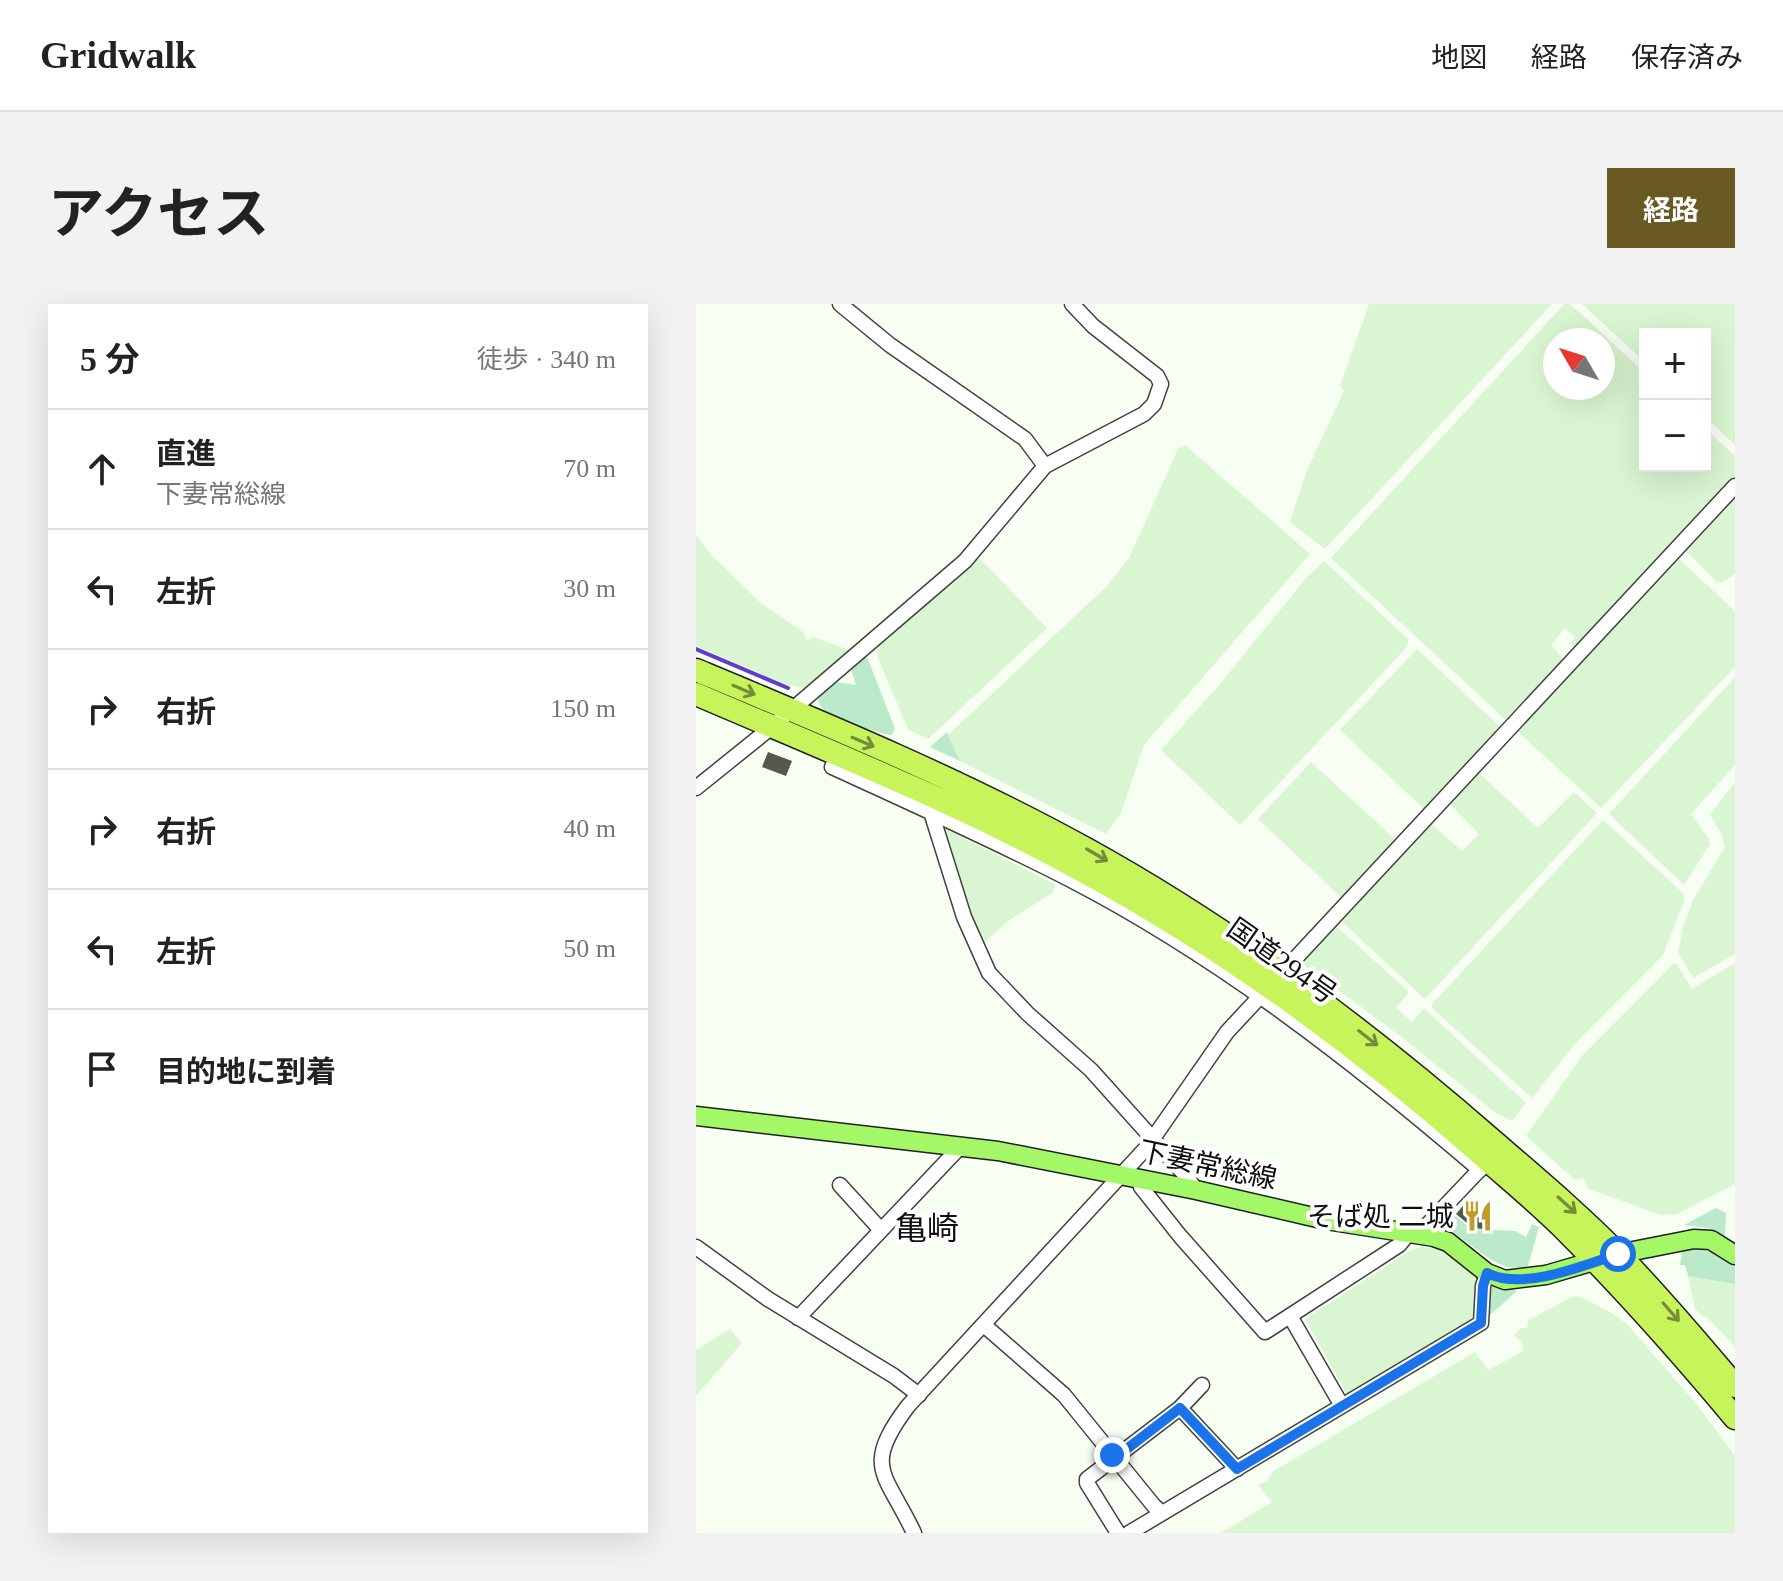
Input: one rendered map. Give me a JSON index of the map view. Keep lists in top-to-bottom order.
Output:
{
  "streets": {
    "highway": ["国道294号"],
    "main road": ["下妻常総線"]
  },
  "crossings": [
    ["国道294号", "下妻常総線"]
  ],
  "districts": ["亀崎"],
  "places": {
    "restaurant": ["そば処 二城"]
  },
  "north": "top left",
  "page": {
    "header": "Gridwalk",
    "nav": ["地図", "経路", "保存済み"],
    "title": "アクセス",
    "buttons": "経路",
    "heading": ["5 分", "徒歩 · 340 m"],
    "map_buttons": ["+", "−"],
    "list": [
      ["直進", "下妻常総線", "70 m"],
      ["左折", "30 m"],
      ["右折", "150 m"],
      ["右折", "40 m"],
      ["左折", "50 m"],
      "目的地に到着"
    ]
  }
}
